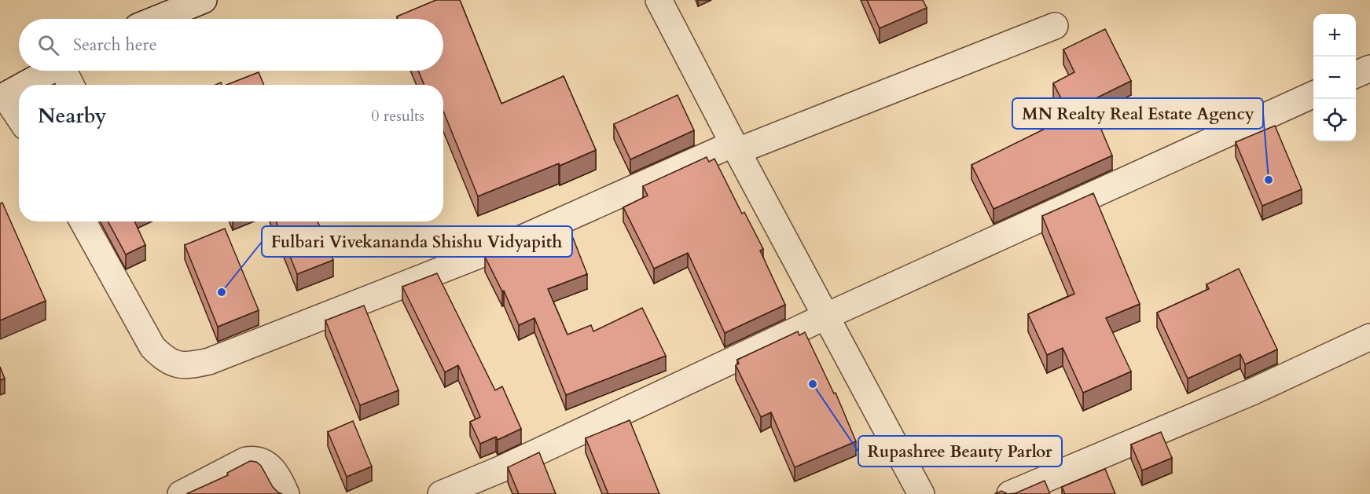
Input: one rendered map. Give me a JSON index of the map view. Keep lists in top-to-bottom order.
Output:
{
  "places": ["MN Realty Real Estate Agency", "Fulbari Vivekananda Shishu Vidyapith", "Rupashree Beauty Parlor"],
  "page": {
    "map_buttons": ["+", "−"],
    "search": "Search here",
    "heading": ["Nearby", "0 results"]
  }
}
